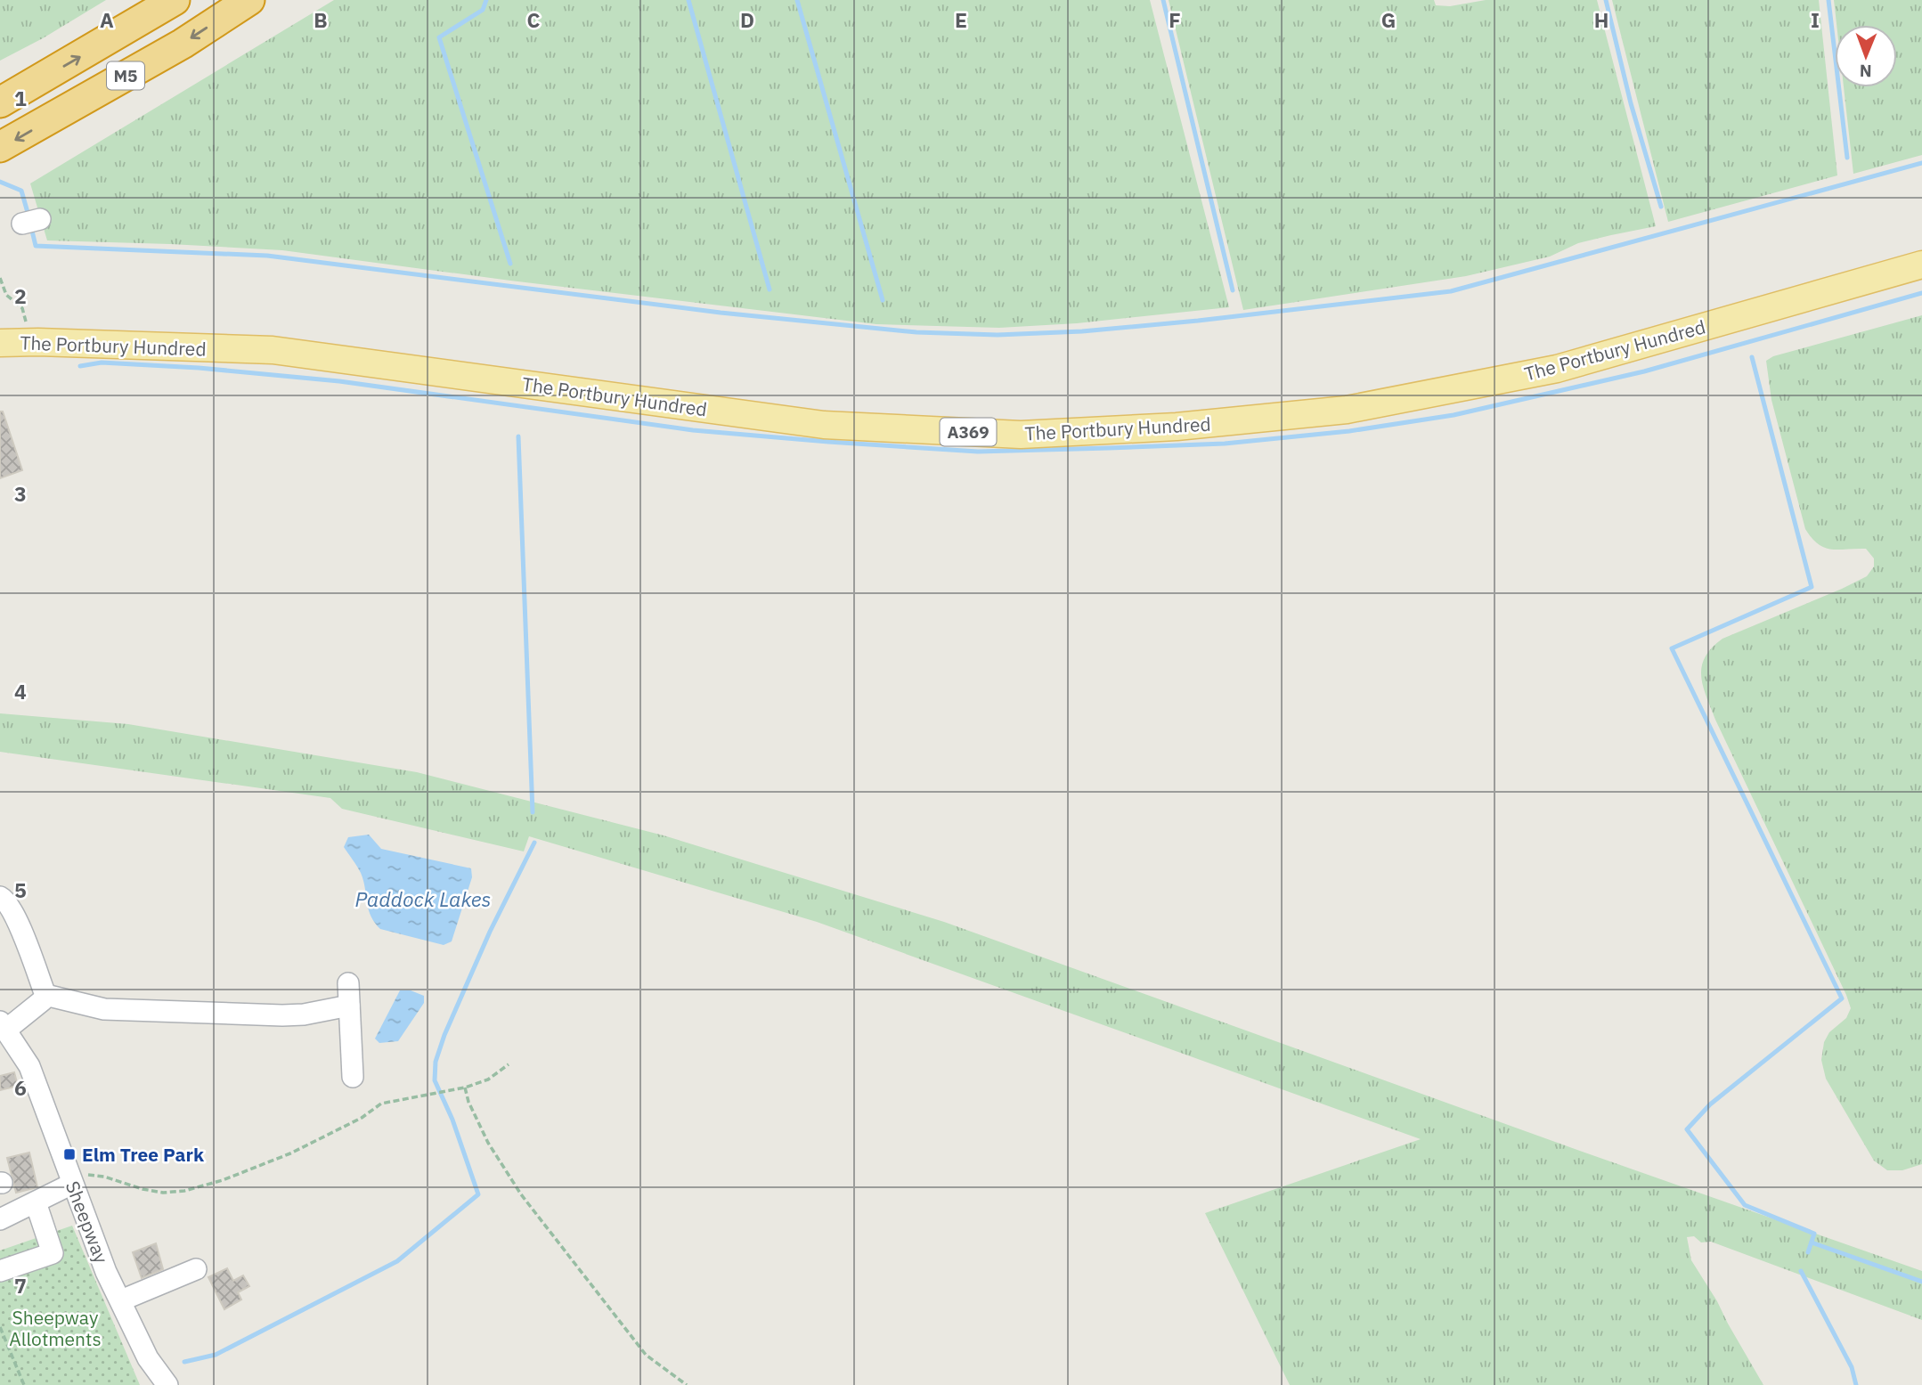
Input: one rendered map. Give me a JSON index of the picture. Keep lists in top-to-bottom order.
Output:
{
  "streets": {
    "highway": ["M5"],
    "main road": ["The Portbury Hundred", "A369"],
    "street": ["Sheepway"]
  },
  "water": ["Paddock Lakes"],
  "parks": ["Sheepway Allotments"],
  "places": {
    "transit": ["Elm Tree Park"]
  },
  "north": "bottom",
  "grid": {
    "columns": [
      "A",
      "B",
      "C",
      "D",
      "E",
      "F",
      "G",
      "H",
      "I"
    ],
    "rows": [
      "1",
      "2",
      "3",
      "4",
      "5",
      "6",
      "7"
    ]
  }
}
